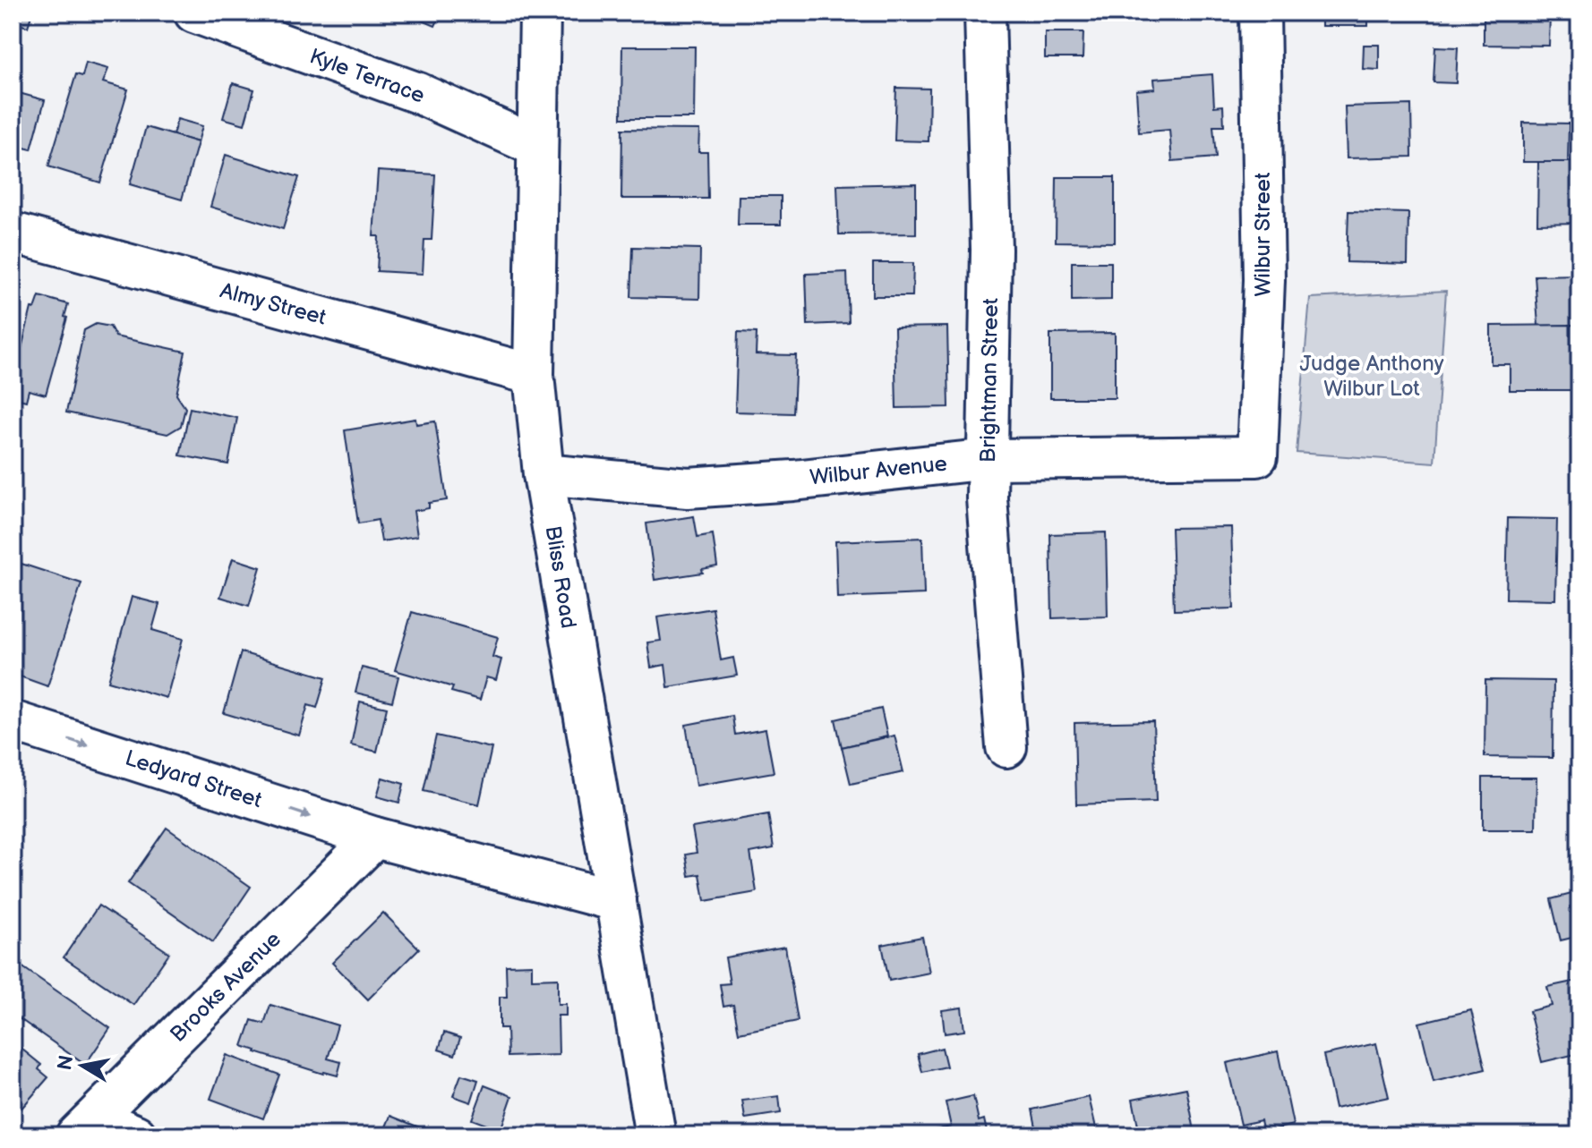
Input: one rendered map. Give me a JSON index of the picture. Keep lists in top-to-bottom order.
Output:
{
  "streets": {
    "street": [
      "Kyle Terrace",
      "Wilbur Street",
      "Almy Street",
      "Brightman Street",
      "Wilbur Avenue",
      "Bliss Road",
      "Ledyard Street",
      "Brooks Avenue"
    ]
  },
  "crossings": [
    ["Kyle Terrace", "Bliss Road"],
    ["Wilbur Street", "Wilbur Avenue"],
    ["Almy Street", "Bliss Road"],
    ["Brightman Street", "Wilbur Avenue"],
    ["Wilbur Avenue", "Bliss Road"],
    ["Bliss Road", "Ledyard Street"],
    ["Ledyard Street", "Brooks Avenue"]
  ],
  "one_way": ["Ledyard Street"],
  "parks": ["Judge Anthony Wilbur Lot"],
  "north": "left"
}
